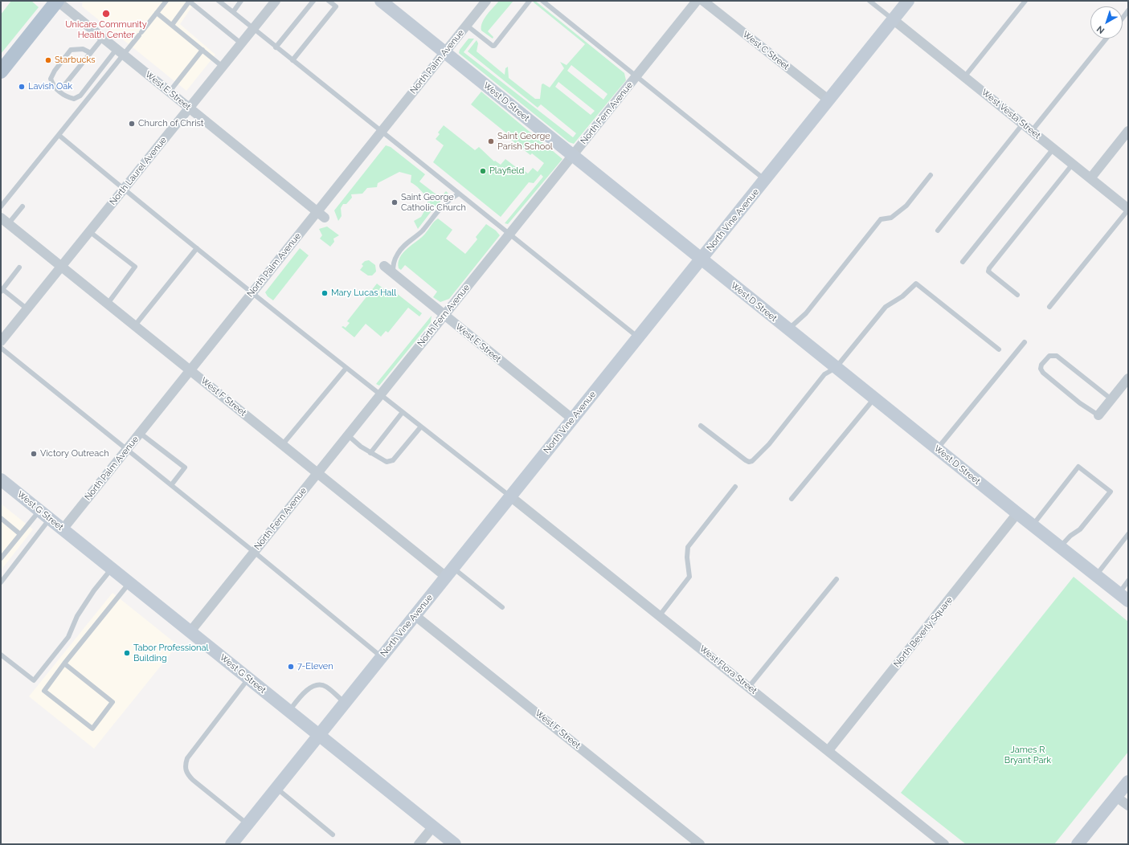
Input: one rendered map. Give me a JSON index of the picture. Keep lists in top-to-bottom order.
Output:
{
  "streets": {
    "street": [
      "West C Street",
      "North Palm Avenue",
      "West E Street",
      "West D Street",
      "North Fern Avenue",
      "West Vesta Street",
      "North Laurel Avenue",
      "North Vine Avenue",
      "West F Street",
      "West G Street",
      "North Beverly Square",
      "West Flora Street"
    ]
  },
  "crossings": [
    ["West C Street", "North Vine Avenue"],
    ["North Palm Avenue", "West E Street"],
    ["North Palm Avenue", "West D Street"],
    ["North Palm Avenue", "West F Street"],
    ["North Palm Avenue", "West G Street"],
    ["West E Street", "North Fern Avenue"],
    ["West E Street", "North Laurel Avenue"],
    ["West E Street", "North Vine Avenue"],
    ["West D Street", "North Fern Avenue"],
    ["West D Street", "North Vine Avenue"],
    ["West D Street", "North Beverly Square"],
    ["North Fern Avenue", "West F Street"],
    ["North Fern Avenue", "West G Street"],
    ["West Vesta Street", "North Vine Avenue"],
    ["North Laurel Avenue", "West F Street"],
    ["North Vine Avenue", "West F Street"],
    ["North Vine Avenue", "West G Street"],
    ["North Vine Avenue", "West Flora Street"],
    ["North Beverly Square", "West Flora Street"]
  ],
  "parks": ["James R Bryant Park"],
  "places": [
    "Unicare Community Health Center",
    "Starbucks",
    "Lavish Oak",
    "Church of Christ",
    "Saint George Parish School",
    "Playfield",
    "Saint George Catholic Church",
    "Mary Lucas Hall",
    "Victory Outreach",
    "Tabor Professional Building",
    "7-Eleven"
  ],
  "north": "bottom left"
}
